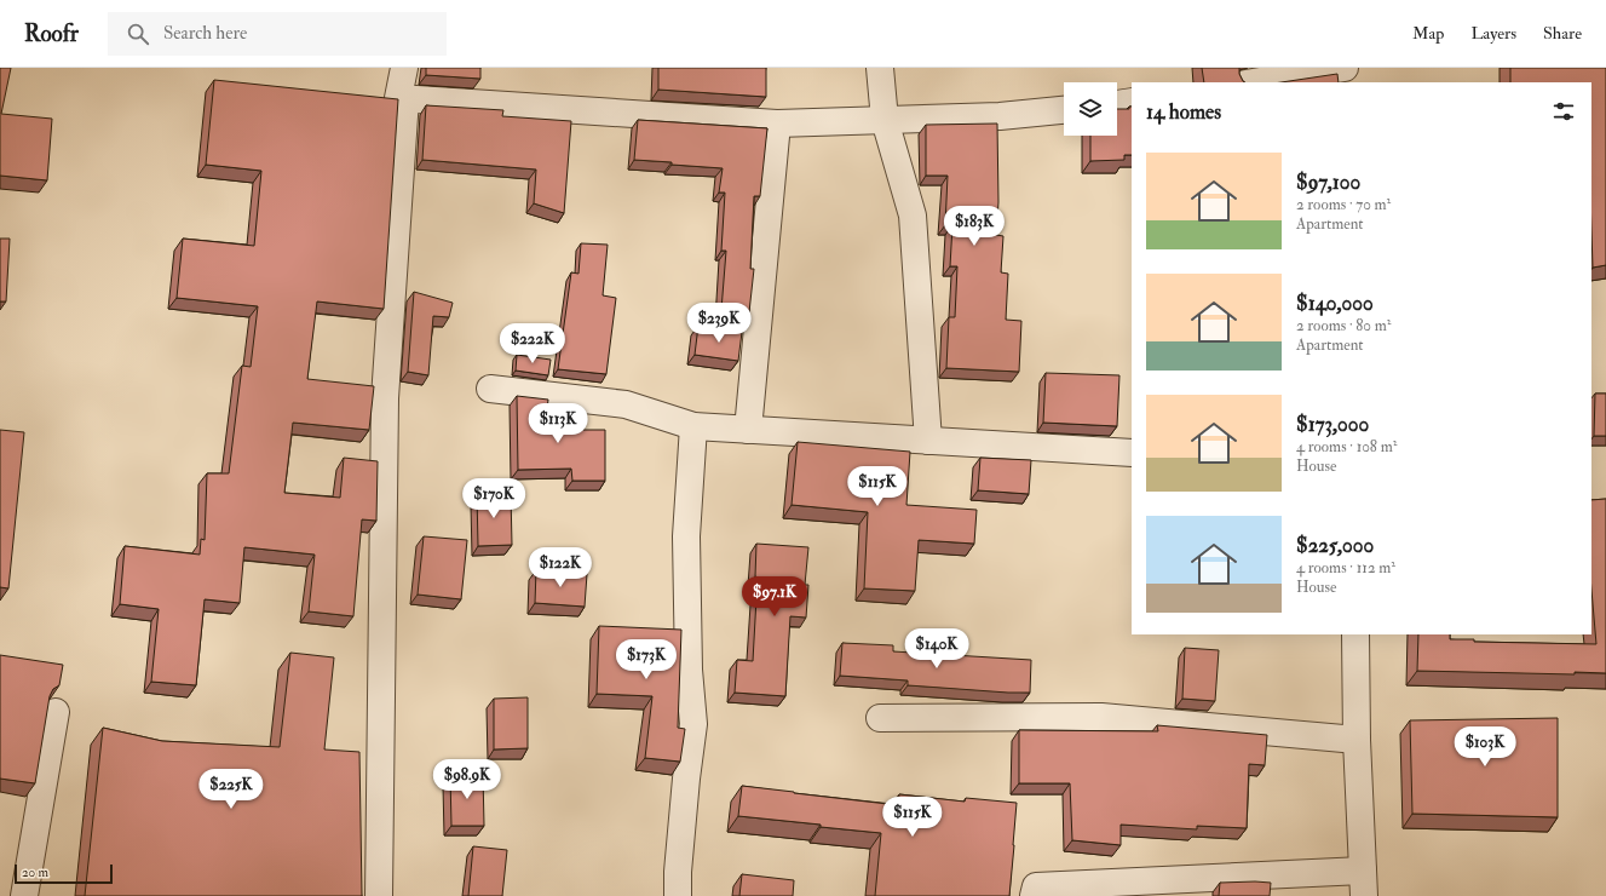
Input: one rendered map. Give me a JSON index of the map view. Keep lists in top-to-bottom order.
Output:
{
  "scale_bar": "20 m",
  "page": {
    "header": "Roofr",
    "search": "Search here",
    "nav": ["Map", "Layers", "Share"],
    "heading": "14 homes",
    "list": [
      {
        "name": "$97,100",
        "note": "2 rooms · 70 m² · Apartment"
      },
      {
        "name": "$140,000",
        "note": "2 rooms · 80 m² · Apartment"
      },
      {
        "name": "$173,000",
        "note": "4 rooms · 108 m² · House"
      },
      {
        "name": "$225,000",
        "note": "4 rooms · 112 m² · House"
      }
    ],
    "price": [
      "$183K",
      "$239K",
      "$222K",
      "$113K",
      "$115K",
      "$170K",
      "$122K",
      "$97.1K",
      "$140K",
      "$173K",
      "$103K",
      "$98.9K",
      "$225K",
      "$115K"
    ],
    "scale": "20 m"
  }
}
